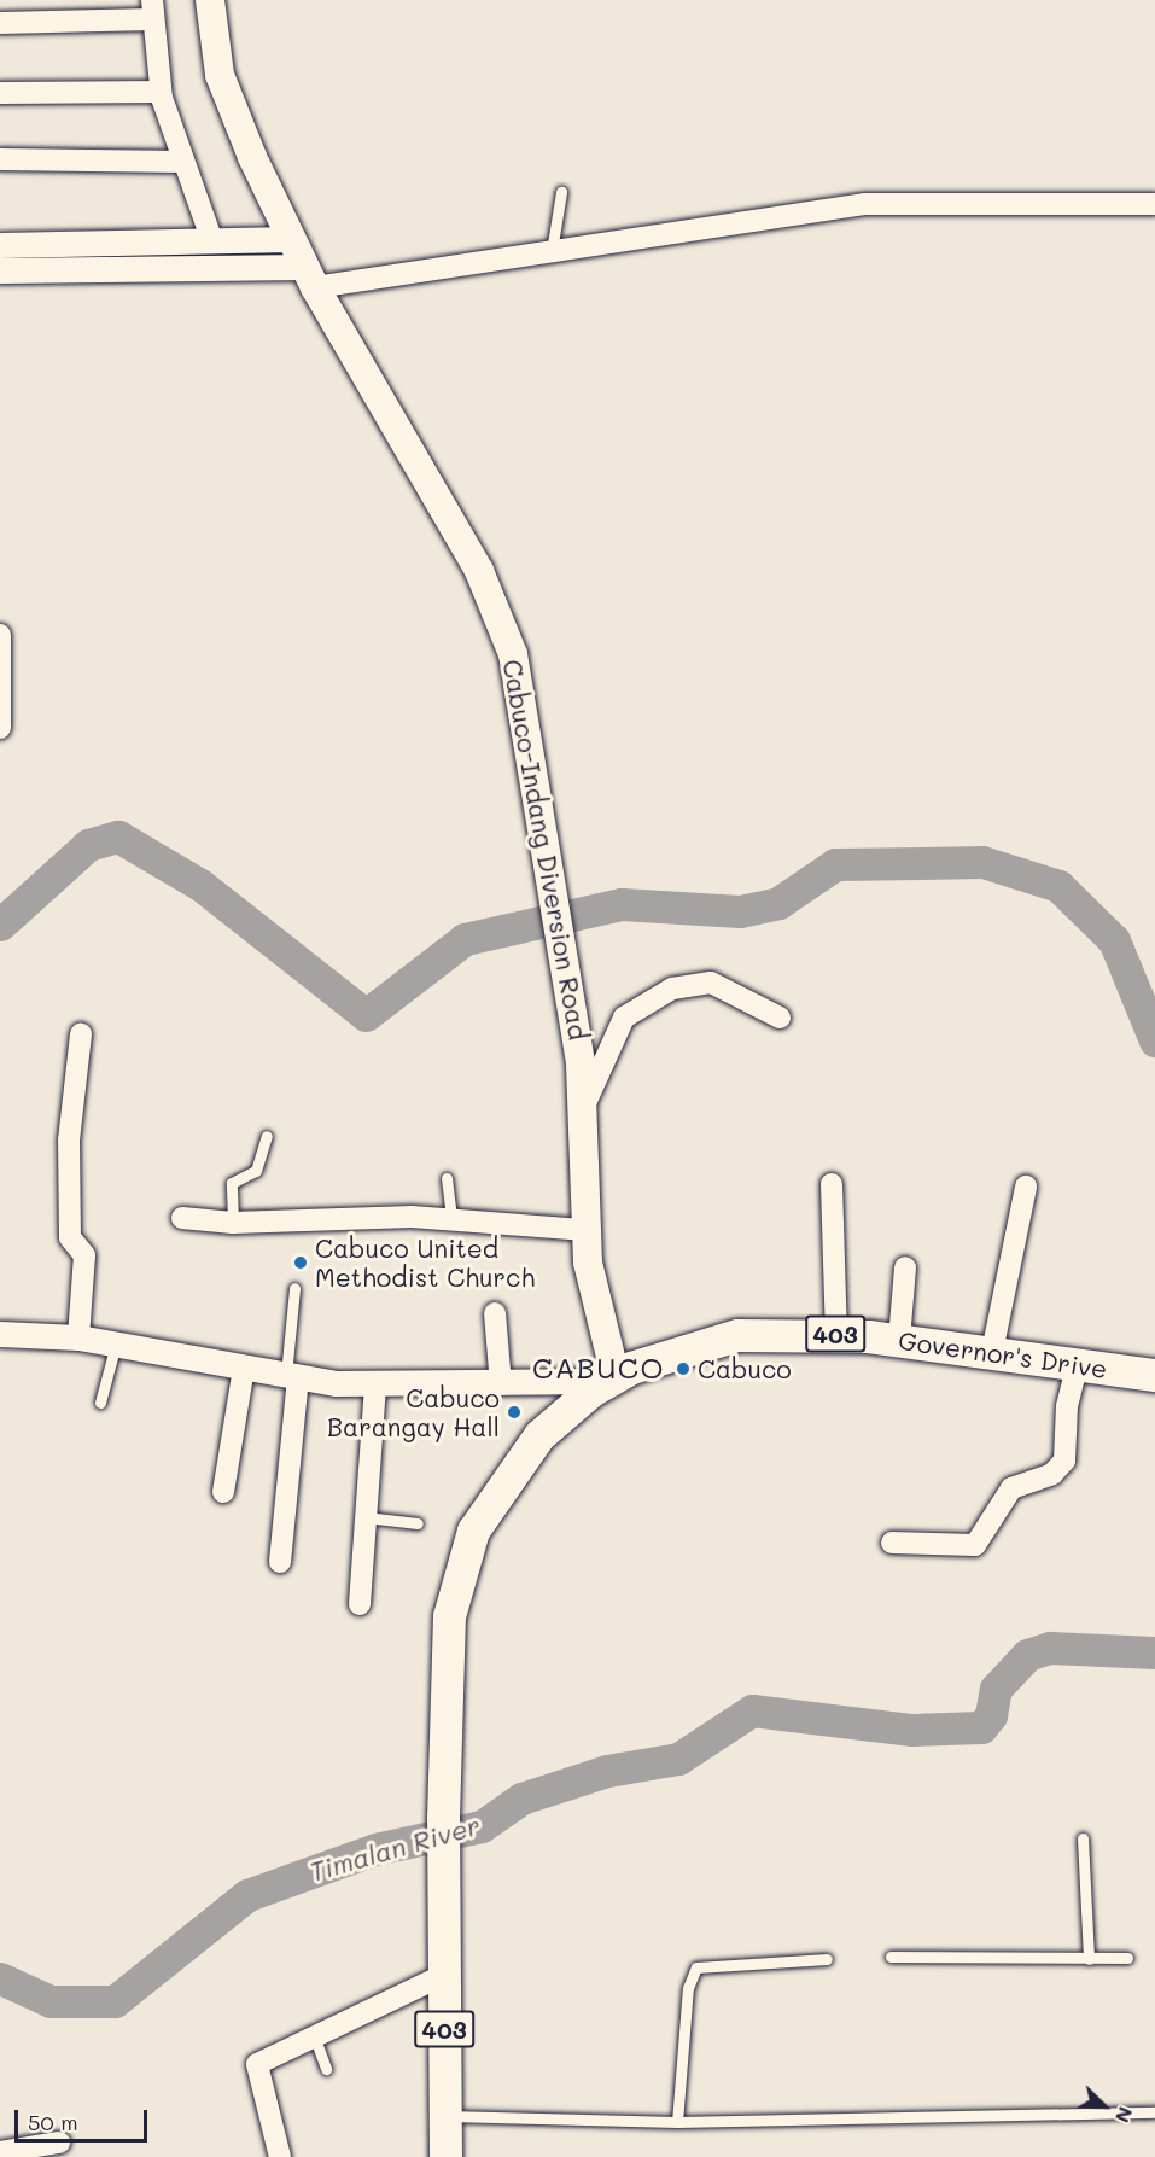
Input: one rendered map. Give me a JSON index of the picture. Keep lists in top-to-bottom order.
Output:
{
  "streets": {
    "main road": ["Cabuco-Indang Diversion Road", "403", "Governor's Drive"]
  },
  "crossings": [
    ["Cabuco-Indang Diversion Road", "Governor's Drive"]
  ],
  "districts": ["CABUCO"],
  "water": ["Timalan River"],
  "places": ["Cabuco United Methodist Church", "Cabuco", "Cabuco Barangay Hall"],
  "scale_bar": "50 m",
  "north": "bottom right"
}
